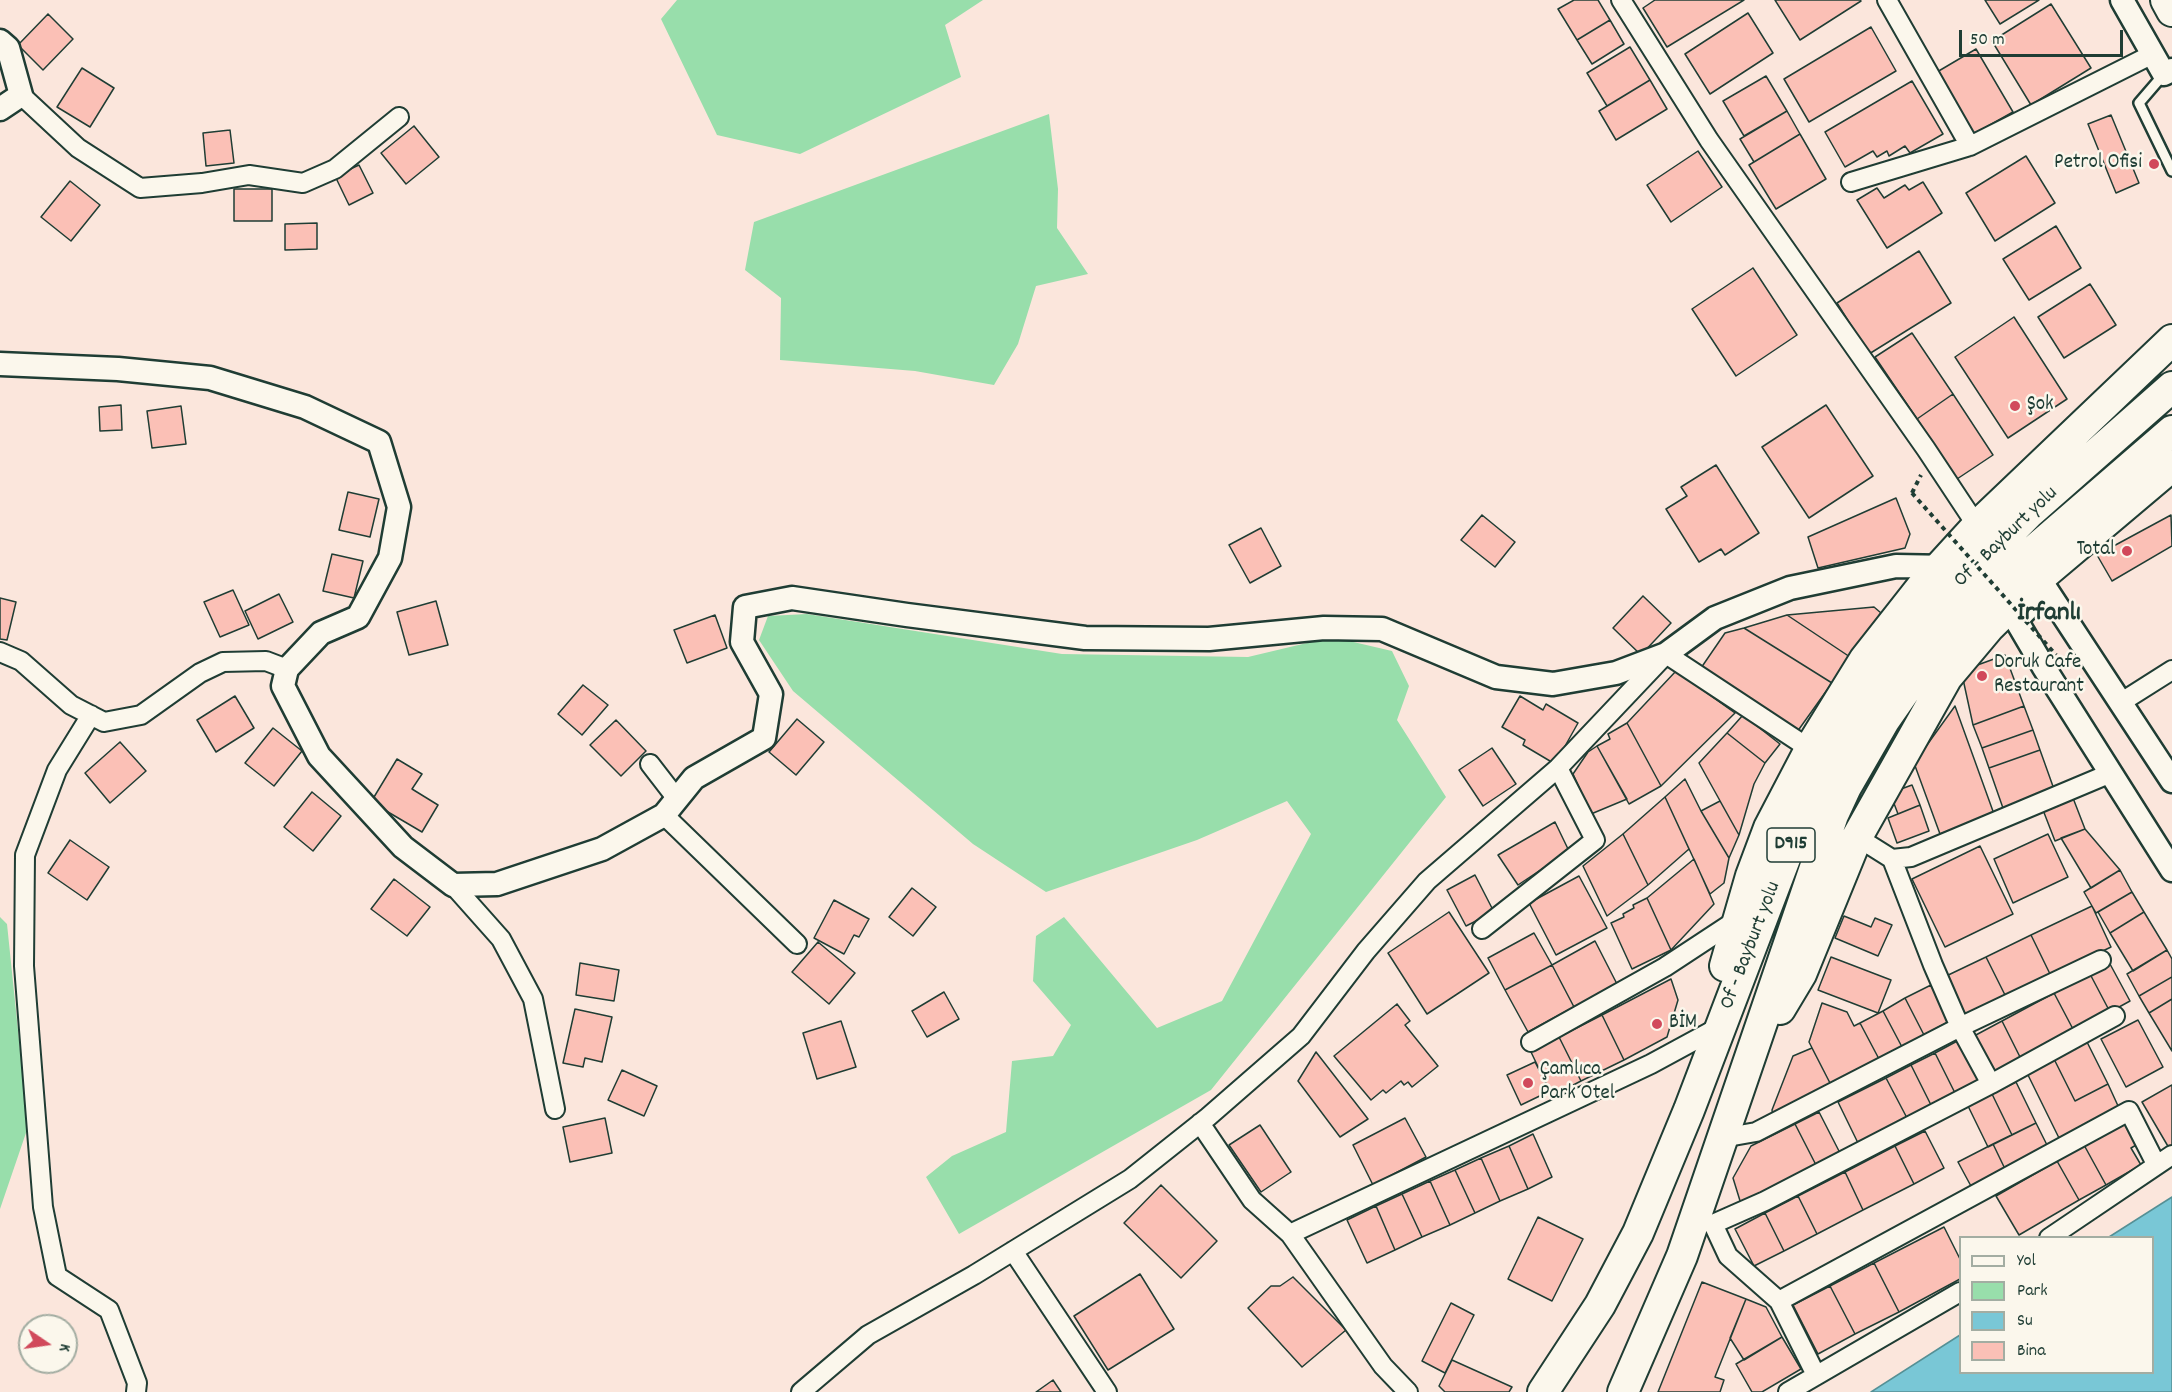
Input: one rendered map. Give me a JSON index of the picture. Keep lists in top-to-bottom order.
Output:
{
  "streets": {
    "highway": ["Of - Bayburt yolu", "D915"]
  },
  "districts": ["İrfanlı"],
  "places": [
    "Petrol Ofisi",
    "Şok",
    "Total",
    "Doruk Cafe Restaurant",
    "BİM",
    "Çamlıca Park Otel"
  ],
  "legend": [
    "Yol",
    "Park",
    "Su",
    "Bina"
  ],
  "scale_bar": "50 m",
  "north": "right"
}
